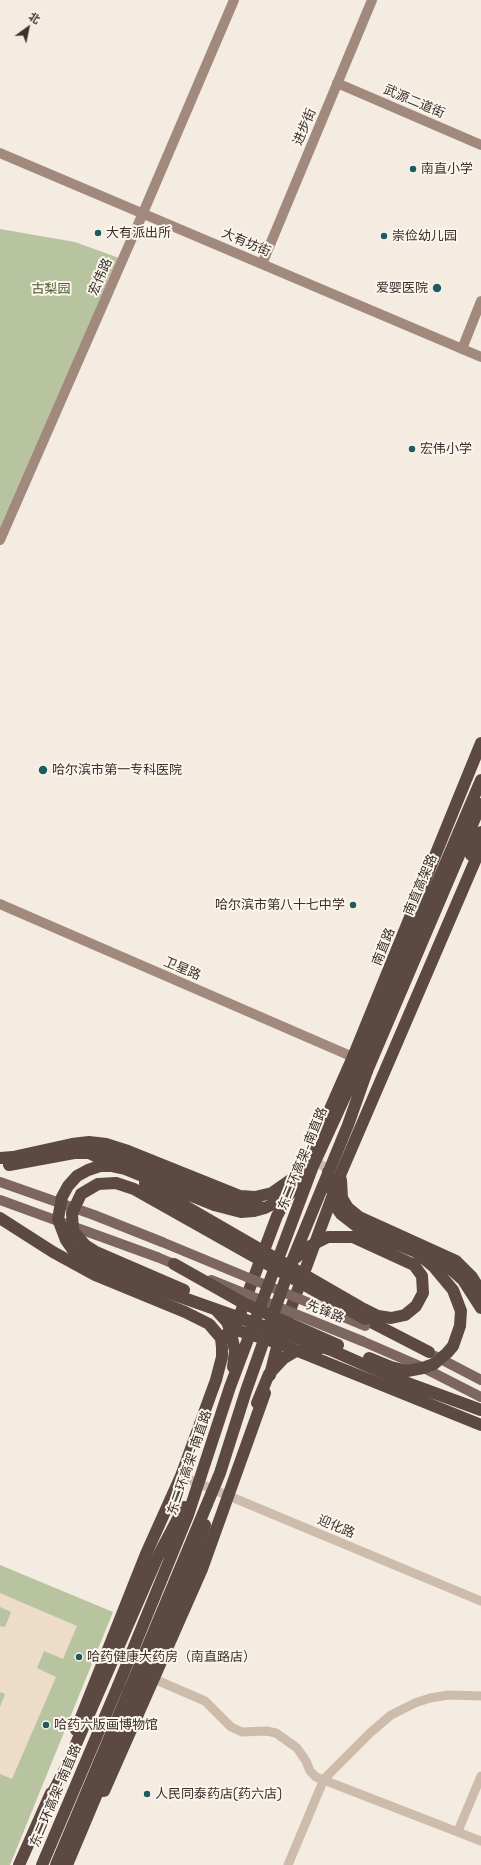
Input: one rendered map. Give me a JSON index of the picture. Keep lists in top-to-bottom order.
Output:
{
  "streets": {
    "highway": ["南直高架路", "南直路", "东二环高架-南直路"],
    "main road": [
      "武源二道街",
      "进步街",
      "大有坊街",
      "宏伟路",
      "卫星路",
      "先锋路"
    ],
    "street": ["迎化路"]
  },
  "crossings": [
    ["武源二道街", "进步街"],
    ["进步街", "大有坊街"],
    ["大有坊街", "宏伟路"],
    ["南直高架路", "南直路"],
    ["南直高架路", "卫星路"],
    ["南直高架路", "东二环高架-南直路"],
    ["南直路", "卫星路"],
    ["南直路", "东二环高架-南直路"],
    ["卫星路", "东二环高架-南直路"]
  ],
  "parks": ["古梨园"],
  "places": [
    "南直小学",
    "大有派出所",
    "崇俭幼儿园",
    "爱婴医院",
    "宏伟小学",
    "哈尔滨市第一专科医院",
    "哈尔滨市第八十七中学",
    "哈药健康大药房（南直路店）",
    "哈药六版画博物馆",
    "人民同泰药店(药六店)"
  ],
  "north": "top right"
}
